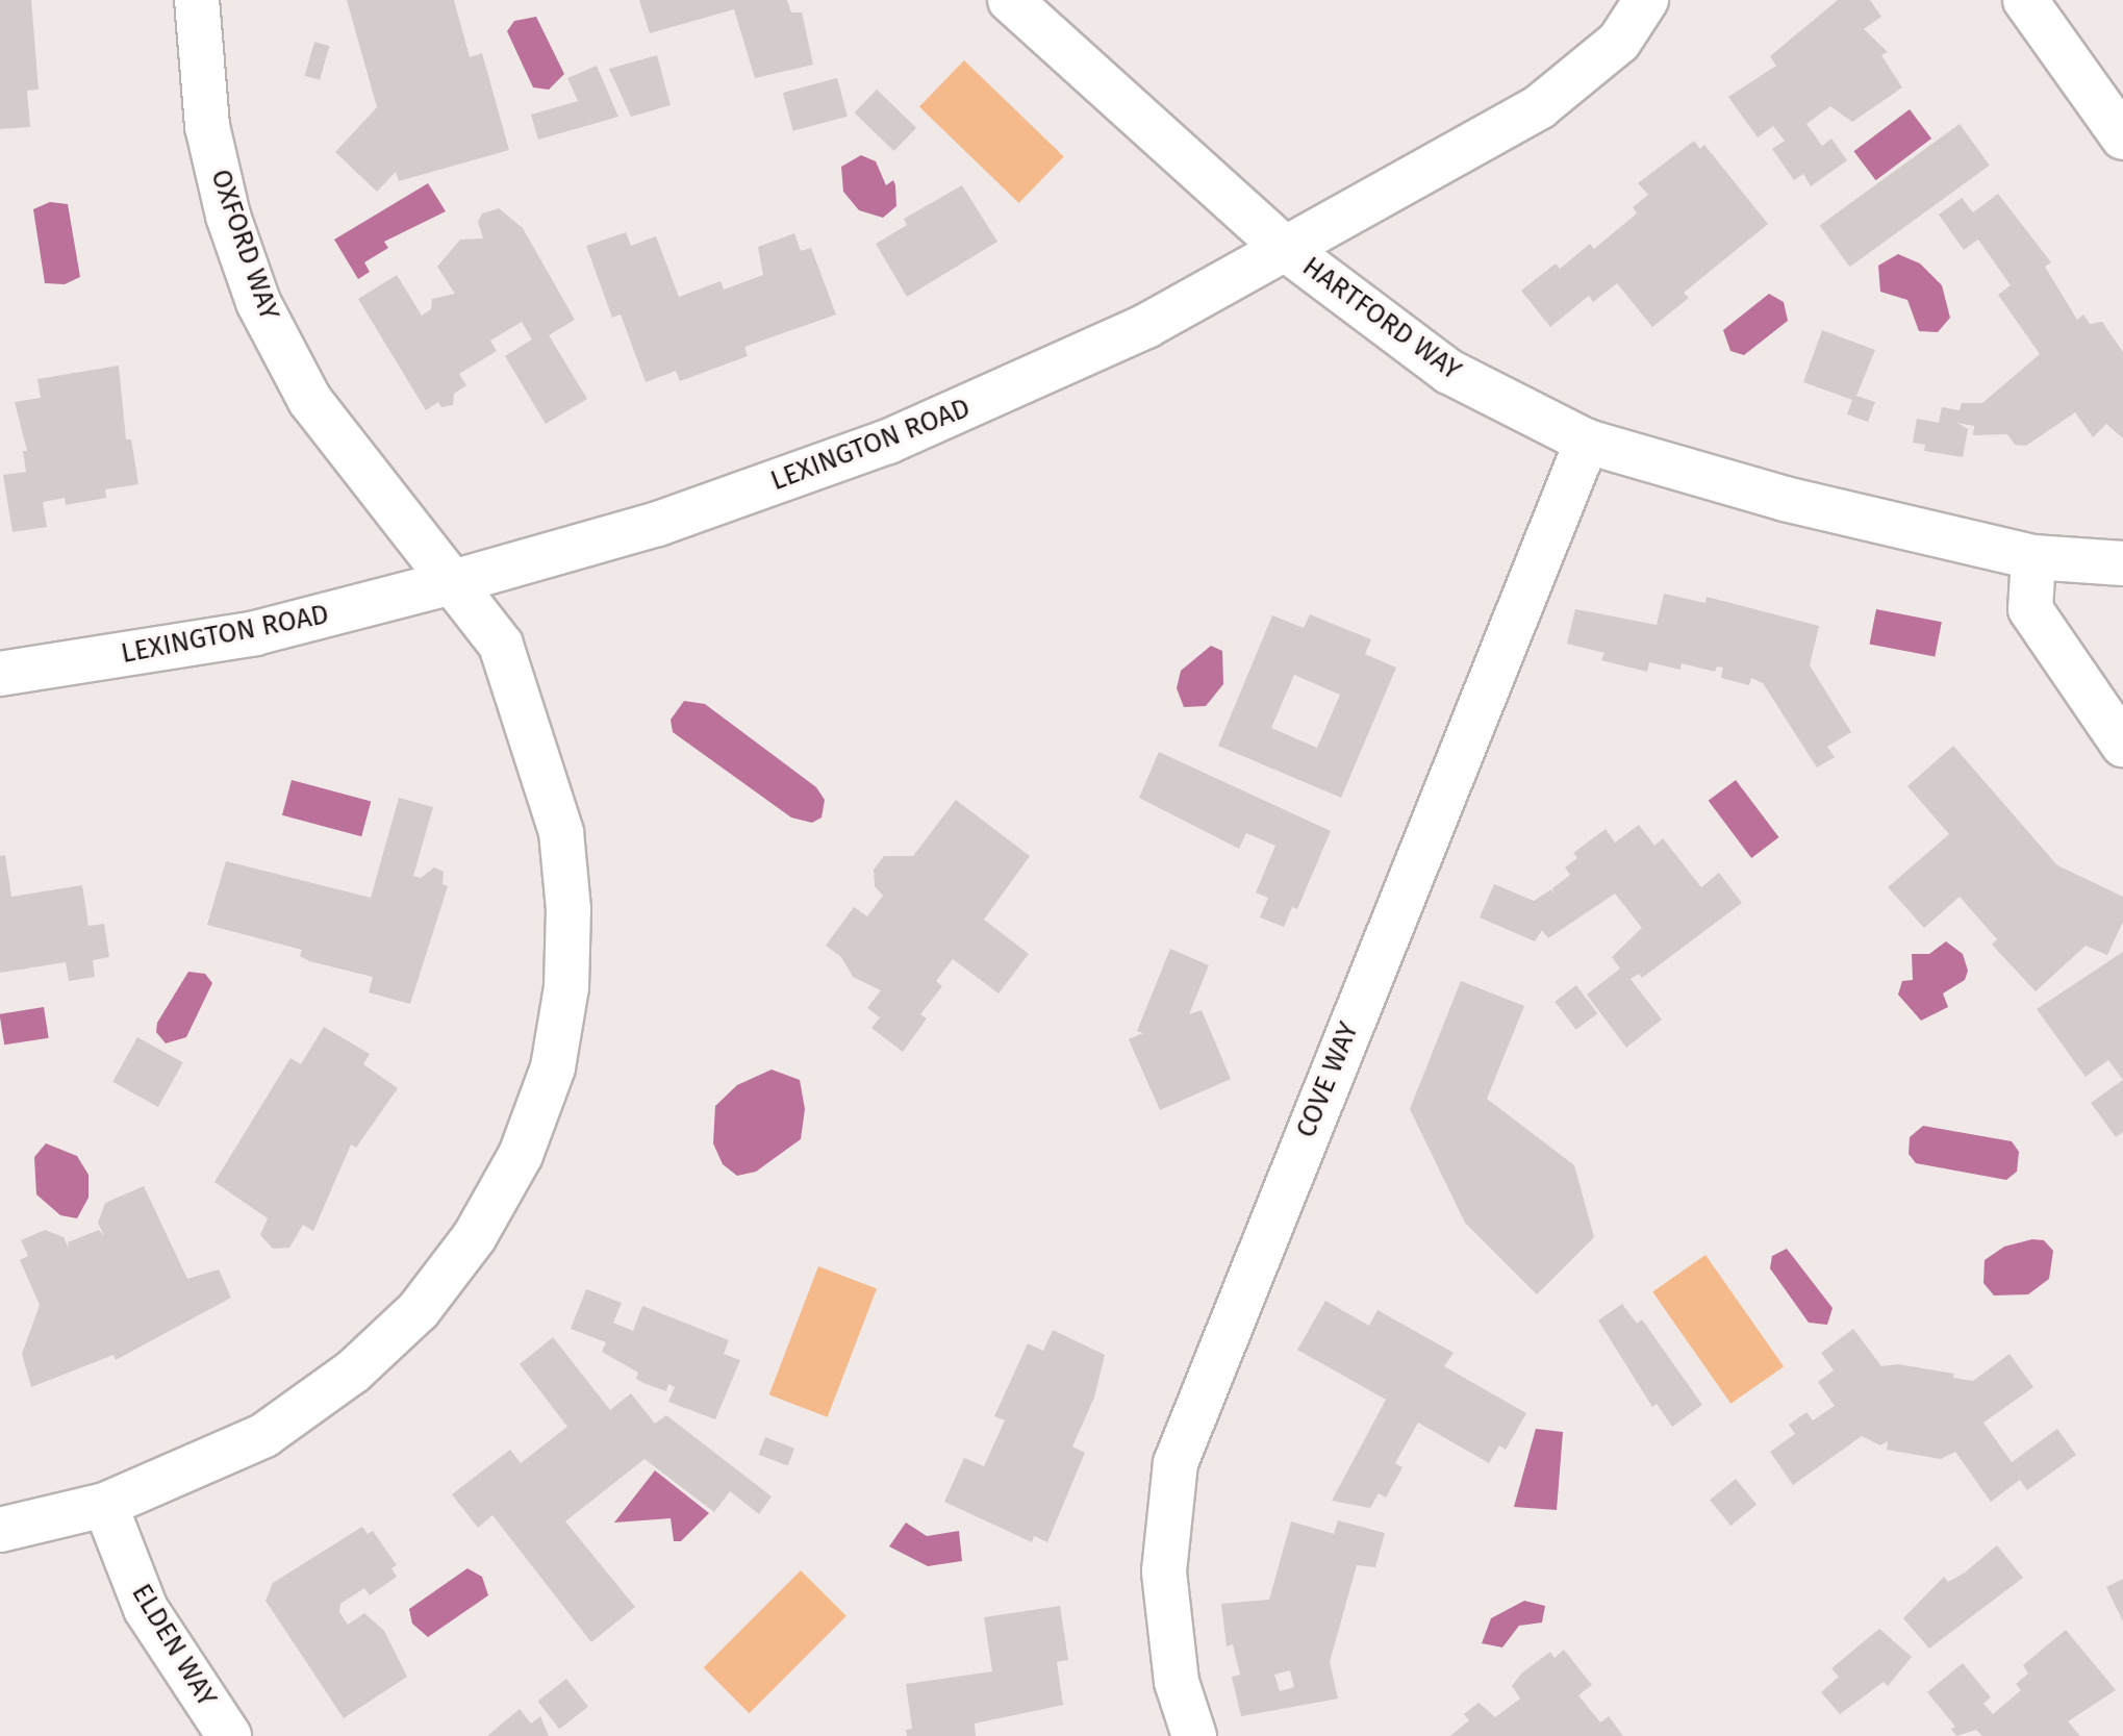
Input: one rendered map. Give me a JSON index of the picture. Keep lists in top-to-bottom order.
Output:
{
  "streets": {
    "street": [
      "OXFORD WAY",
      "HARTFORD WAY",
      "LEXINGTON ROAD",
      "COVE WAY",
      "ELDEN WAY"
    ]
  },
  "crossings": [
    ["OXFORD WAY", "LEXINGTON ROAD"],
    ["OXFORD WAY", "ELDEN WAY"],
    ["HARTFORD WAY", "LEXINGTON ROAD"],
    ["HARTFORD WAY", "COVE WAY"]
  ]
}
